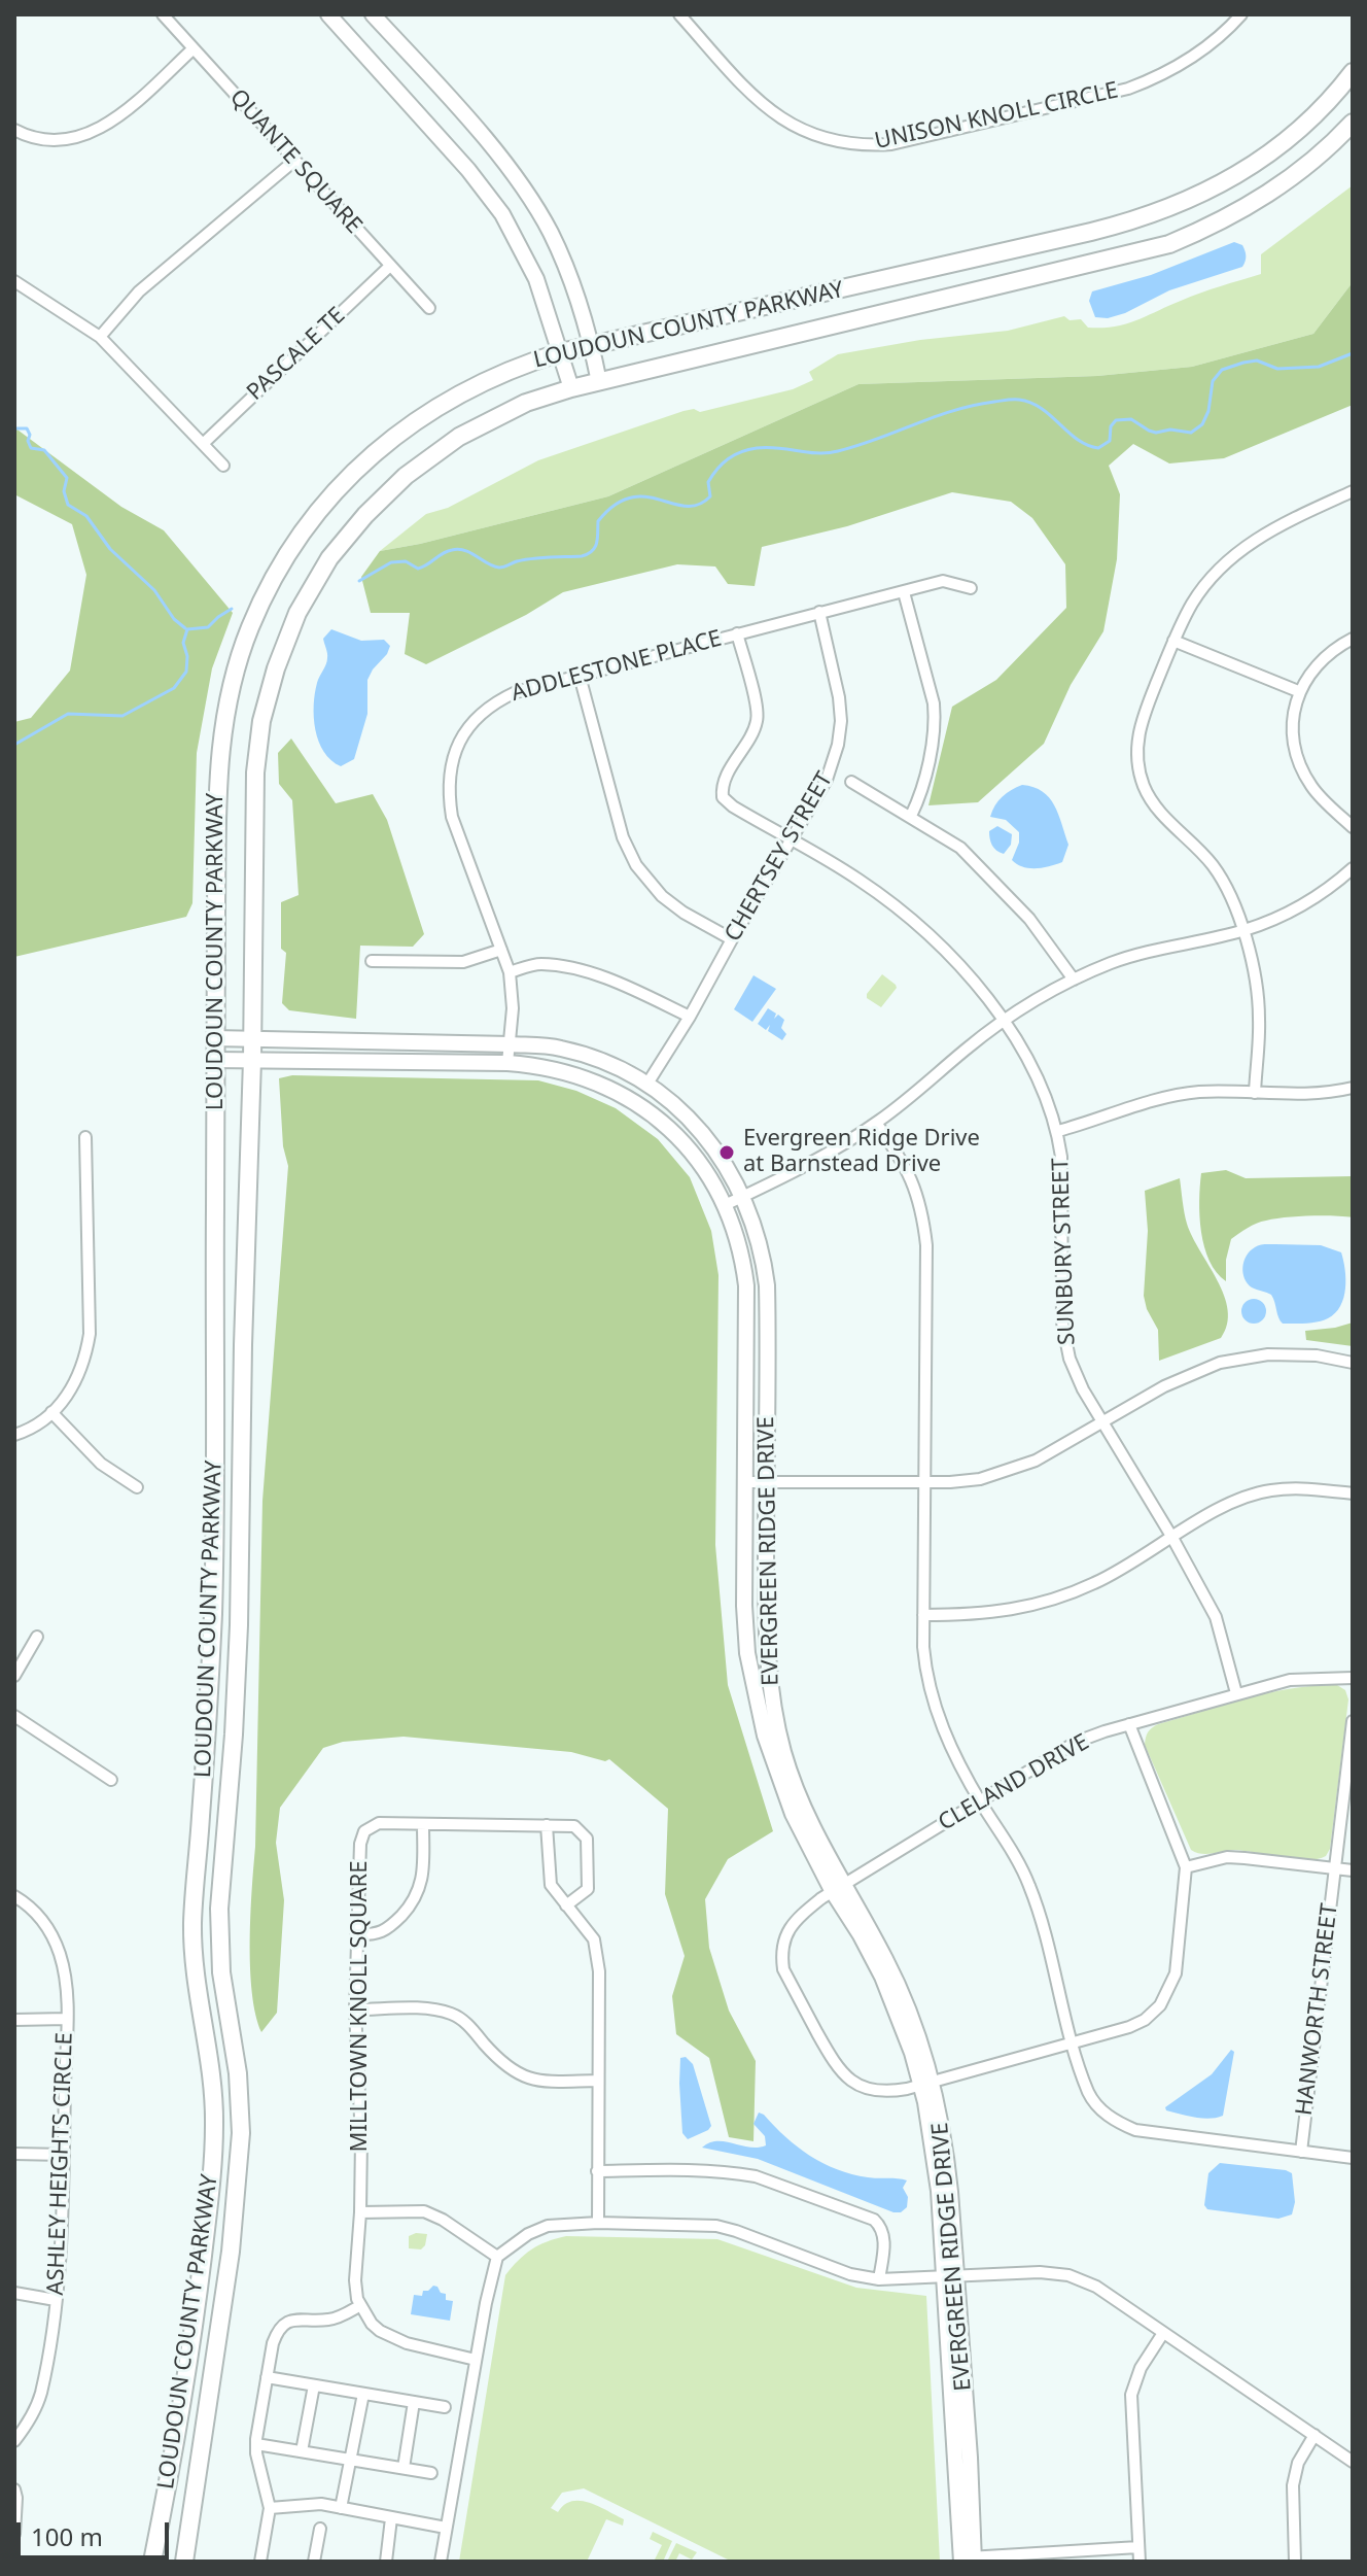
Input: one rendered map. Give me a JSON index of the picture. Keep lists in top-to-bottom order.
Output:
{
  "streets": {
    "main road": ["LOUDOUN COUNTY PARKWAY"],
    "street": [
      "UNISON KNOLL CIRCLE",
      "QUANTE SQUARE",
      "PASCALE TE",
      "ADDLESTONE PLACE",
      "CHERTSEY STREET",
      "SUNBURY STREET",
      "EVERGREEN RIDGE DRIVE",
      "CLELAND DRIVE",
      "MILLTOWN KNOLL SQUARE",
      "HANWORTH STREET",
      "ASHLEY HEIGHTS CIRCLE"
    ]
  },
  "crossings": [
    ["QUANTE SQUARE", "PASCALE TE"],
    ["LOUDOUN COUNTY PARKWAY", "EVERGREEN RIDGE DRIVE"],
    ["ADDLESTONE PLACE", "CHERTSEY STREET"],
    ["ADDLESTONE PLACE", "SUNBURY STREET"],
    ["ADDLESTONE PLACE", "EVERGREEN RIDGE DRIVE"],
    ["CHERTSEY STREET", "SUNBURY STREET"],
    ["CHERTSEY STREET", "EVERGREEN RIDGE DRIVE"],
    ["SUNBURY STREET", "CLELAND DRIVE"],
    ["EVERGREEN RIDGE DRIVE", "CLELAND DRIVE"]
  ],
  "places": ["Evergreen Ridge Drive at Barnstead Drive"],
  "scale_bar": "100 m"
}
